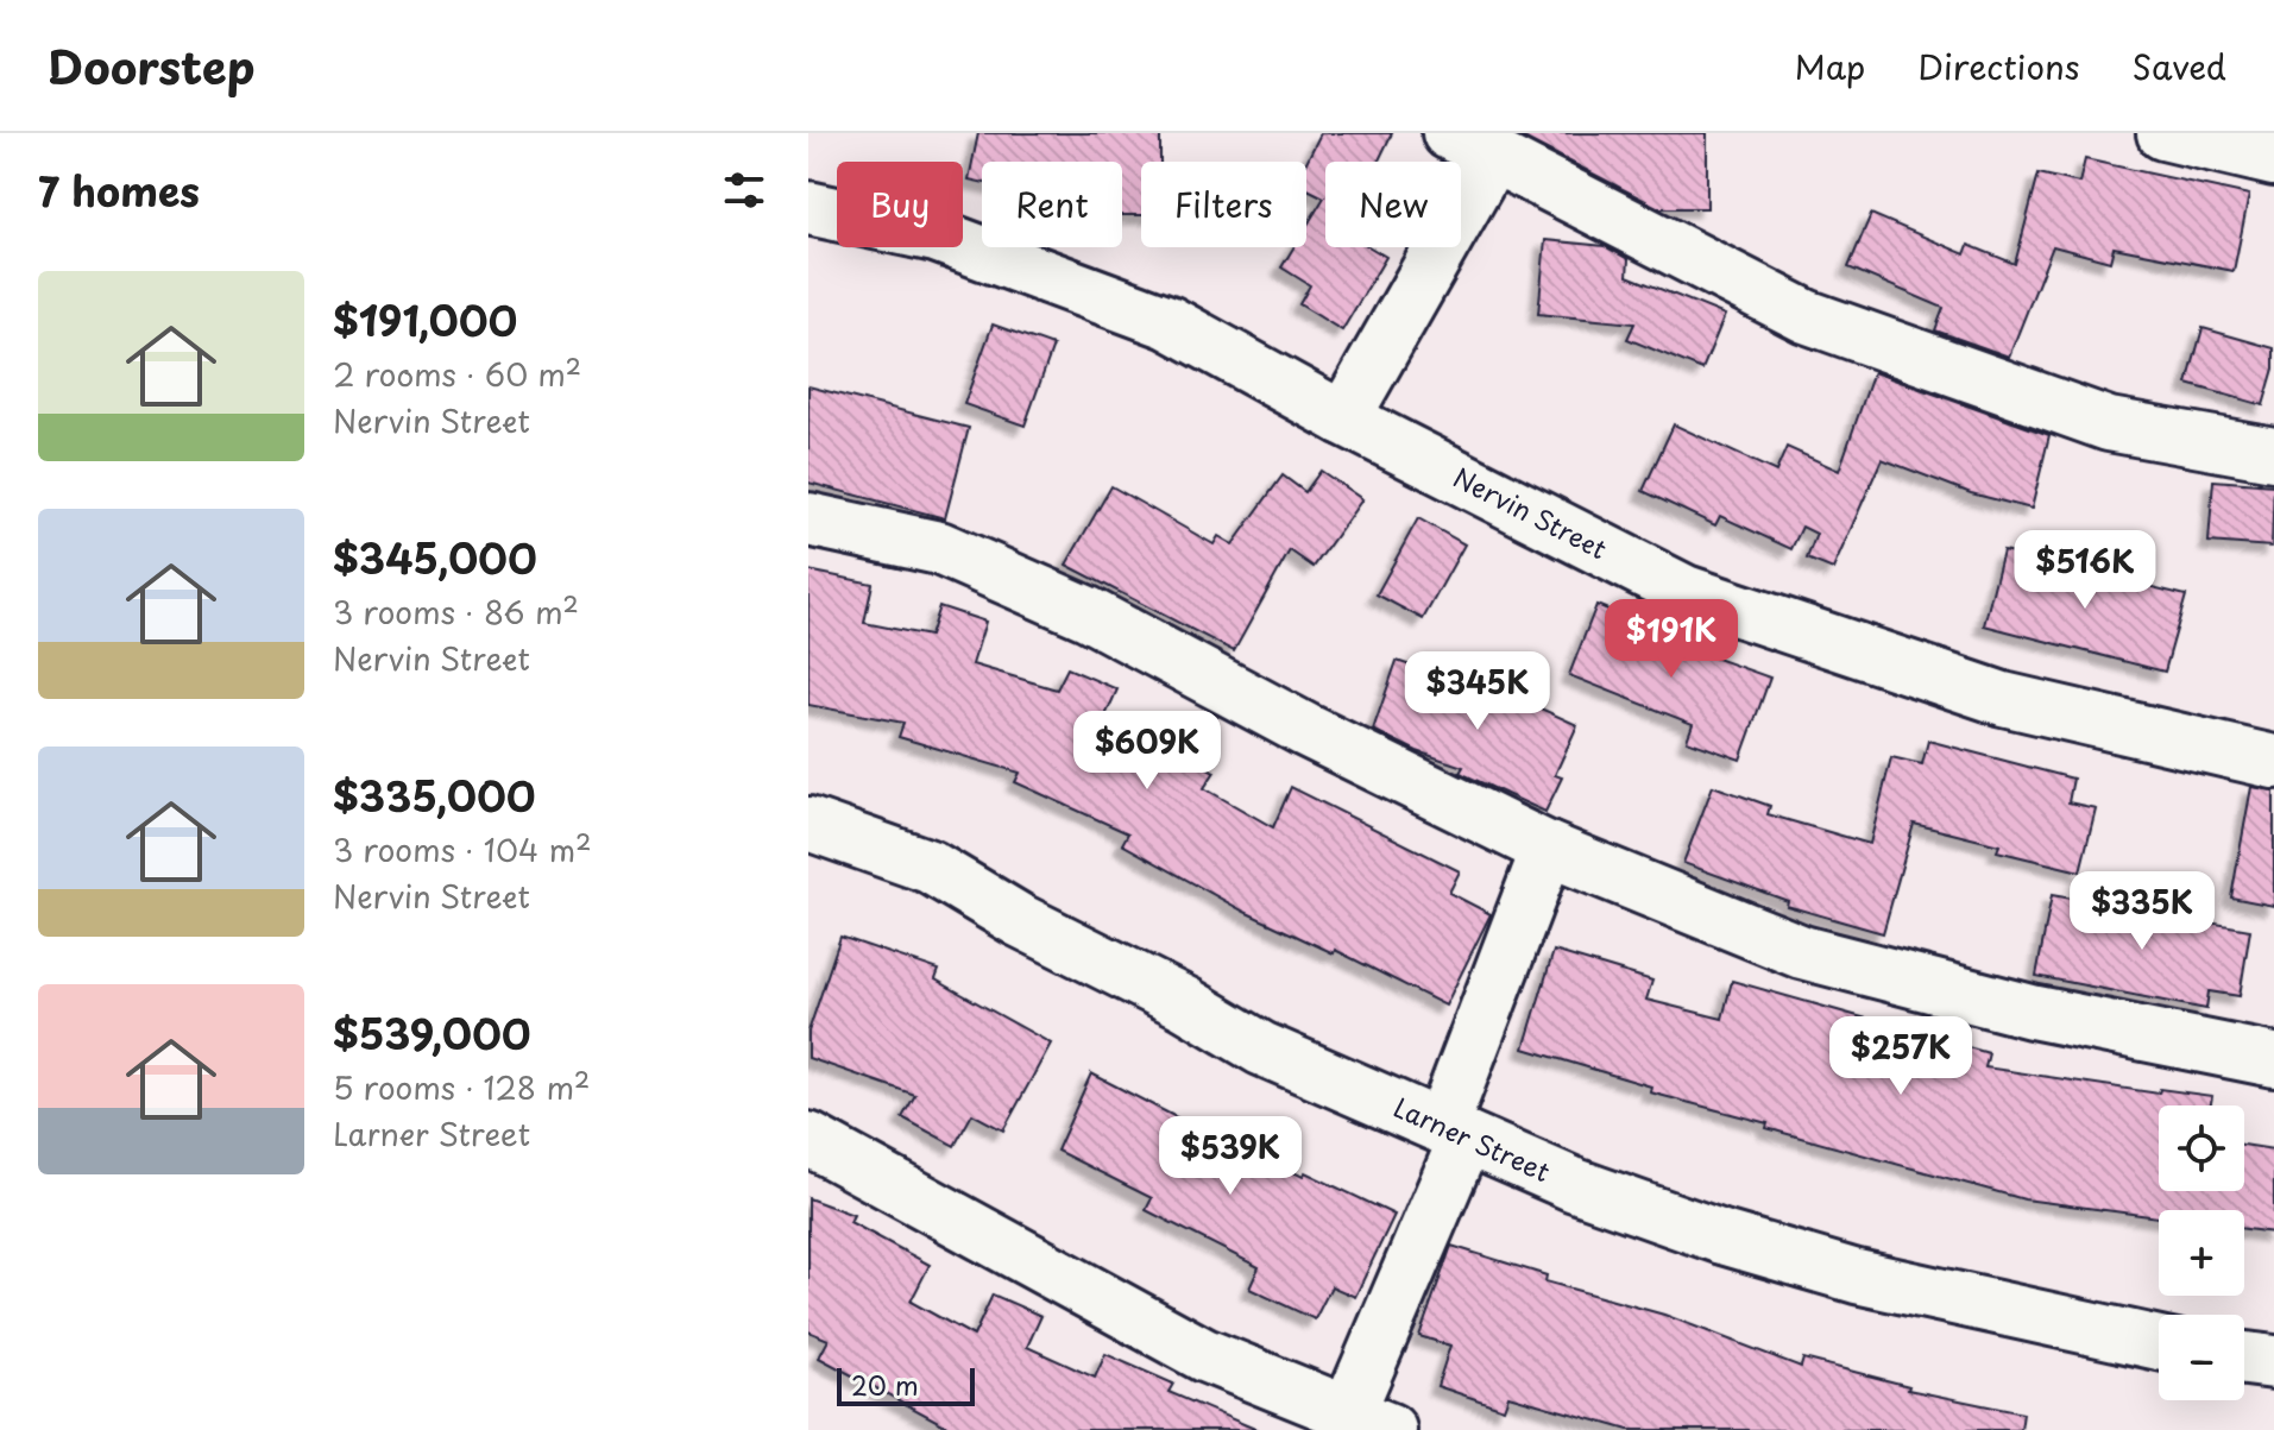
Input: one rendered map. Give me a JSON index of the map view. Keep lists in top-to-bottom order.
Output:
{
  "streets": {
    "street": ["Nervin Street", "Larner Street"]
  },
  "scale_bar": "20 m",
  "page": {
    "header": "Doorstep",
    "nav": ["Map", "Directions", "Saved"],
    "heading": "7 homes",
    "chip": [
      "Buy",
      "Rent",
      "Filters",
      "New"
    ],
    "list": [
      {
        "name": "$191,000",
        "note": "2 rooms · 60 m² · Nervin Street"
      },
      {
        "name": "$345,000",
        "note": "3 rooms · 86 m² · Nervin Street"
      },
      {
        "name": "$335,000",
        "note": "3 rooms · 104 m² · Nervin Street"
      },
      {
        "name": "$539,000",
        "note": "5 rooms · 128 m² · Larner Street"
      }
    ],
    "price": [
      "$516K",
      "$191K",
      "$345K",
      "$609K",
      "$335K",
      "$257K",
      "$539K"
    ],
    "map_buttons": ["+", "−"],
    "scale": "20 m"
  }
}
